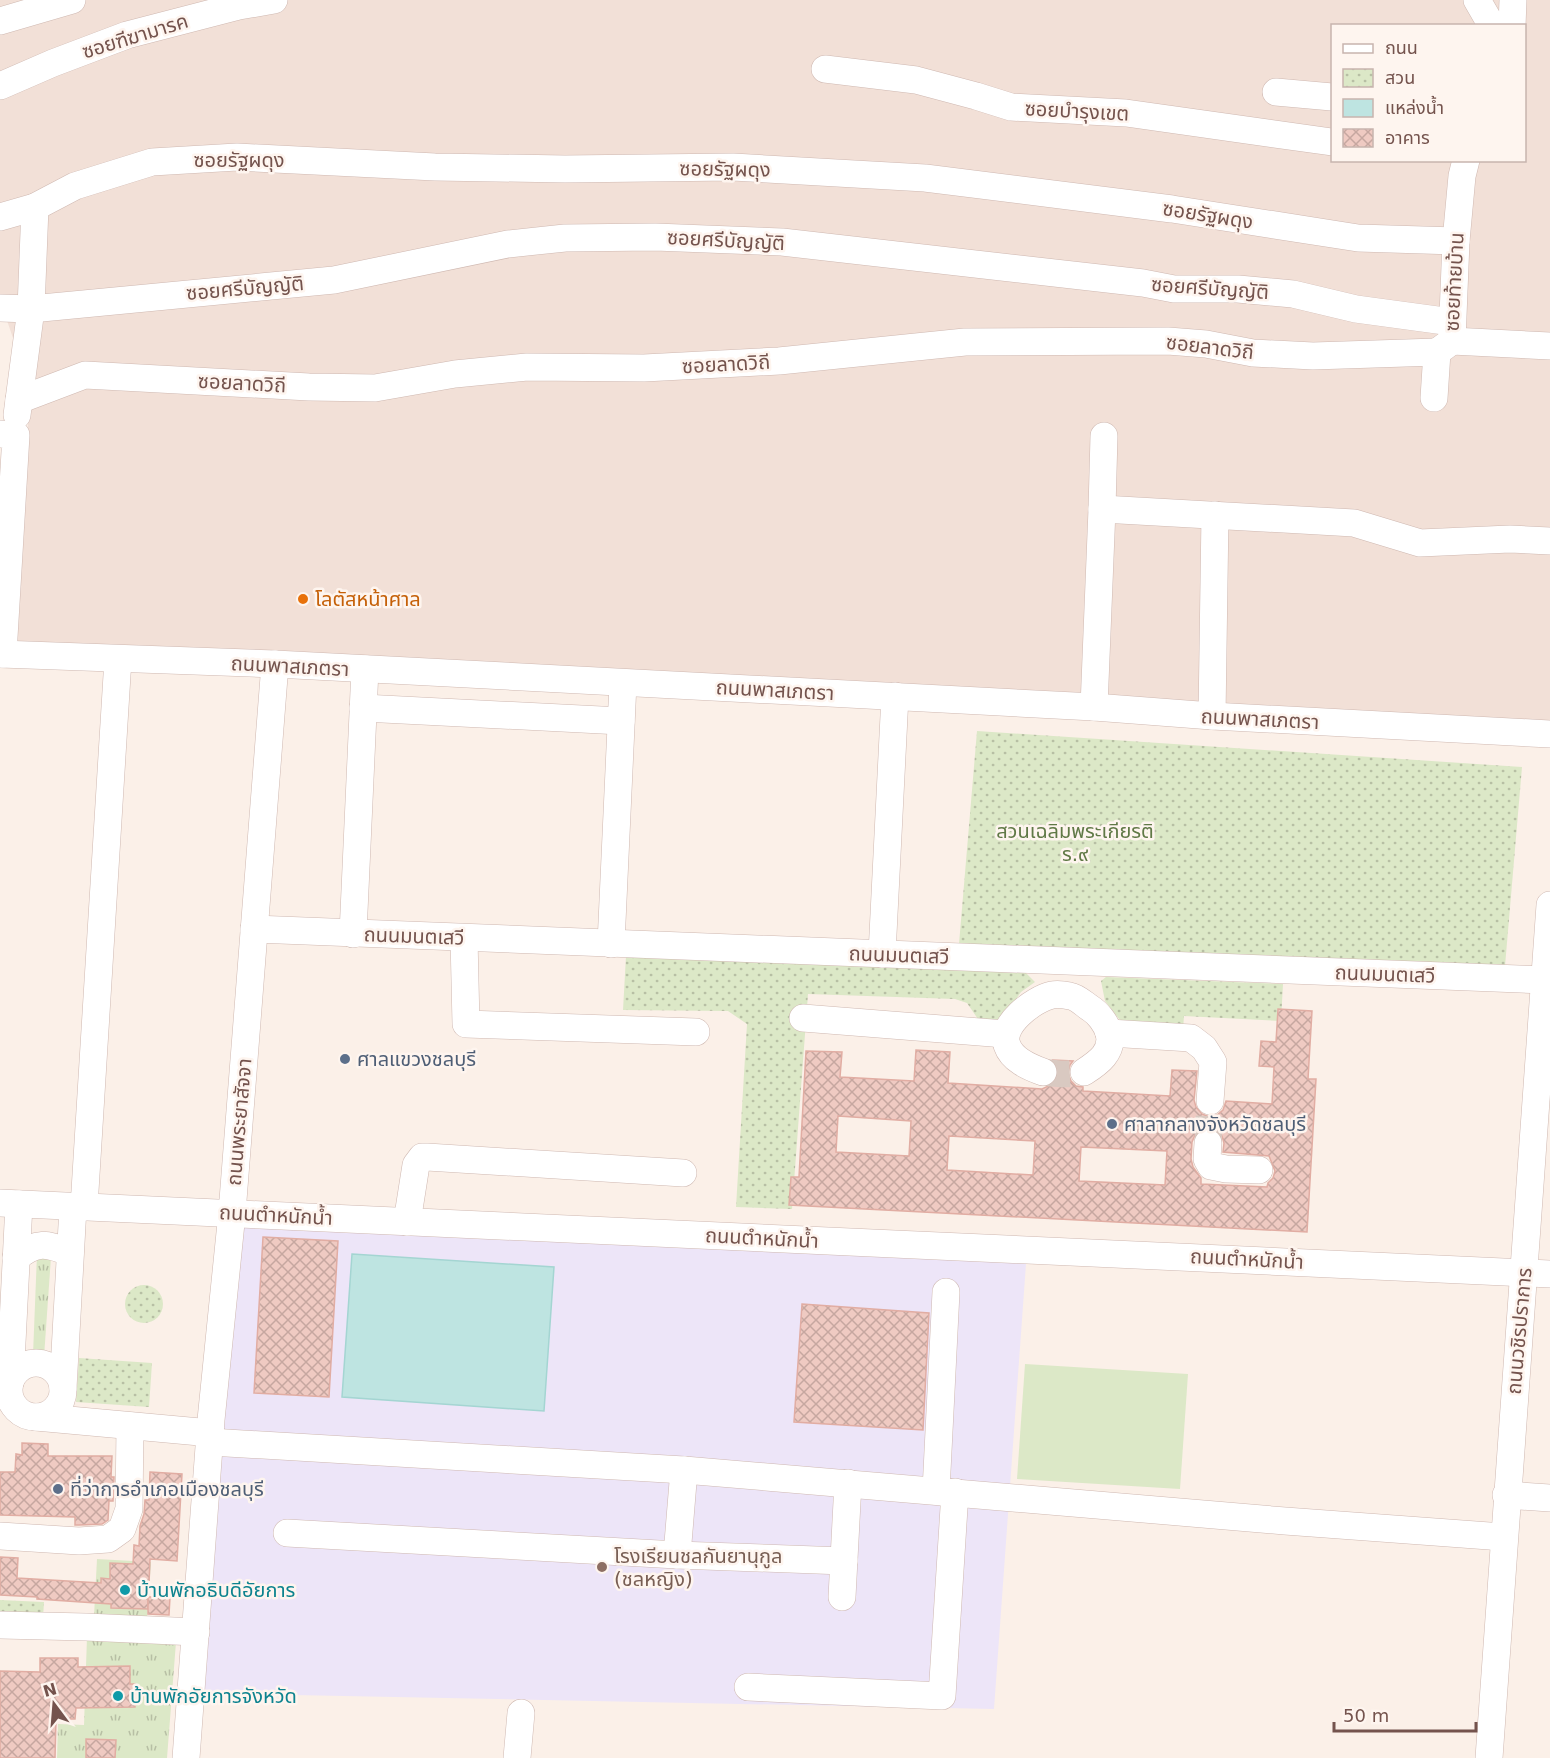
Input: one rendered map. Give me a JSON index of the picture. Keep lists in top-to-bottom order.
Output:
{
  "streets": {
    "street": [
      "ซอยฑีฆามารค",
      "ซอยบำรุงเขต",
      "ซอยรัฐผดุง",
      "ซอยศรีบัญญัติ",
      "ซอยท้ายบ้าน",
      "ซอยลาดวิถี",
      "ถนนพาสเภตรา",
      "ถนนมนตเสวี",
      "ถนนพระยาสัจจา",
      "ถนนตำหนักน้ำ",
      "ถนนวชิรปราการ"
    ]
  },
  "crossings": [
    ["ซอยรัฐผดุง", "ซอยท้ายบ้าน"],
    ["ซอยศรีบัญญัติ", "ซอยท้ายบ้าน"],
    ["ซอยศรีบัญญัติ", "ซอยลาดวิถี"],
    ["ซอยท้ายบ้าน", "ซอยลาดวิถี"],
    ["ถนนพาสเภตรา", "ถนนพระยาสัจจา"],
    ["ถนนมนตเสวี", "ถนนพระยาสัจจา"],
    ["ถนนมนตเสวี", "ถนนวชิรปราการ"],
    ["ถนนพระยาสัจจา", "ถนนตำหนักน้ำ"],
    ["ถนนตำหนักน้ำ", "ถนนวชิรปราการ"]
  ],
  "parks": ["สวนเฉลิมพระเกียรติ ร.๙"],
  "places": [
    "โลตัสหน้าศาล",
    "ศาลแขวงชลบุรี",
    "ศาลากลางจังหวัดชลบุรี",
    "ที่ว่าการอำเภอเมืองชลบุรี",
    "โรงเรียนชลกันยานุกูล (ชลหญิง)",
    "บ้านพักอธิบดีอัยการ",
    "บ้านพักอัยการจังหวัด"
  ],
  "legend": [
    "ถนน",
    "สวน",
    "แหล่งน้ำ",
    "อาคาร"
  ],
  "scale_bar": "50 m",
  "north": "top"
}
